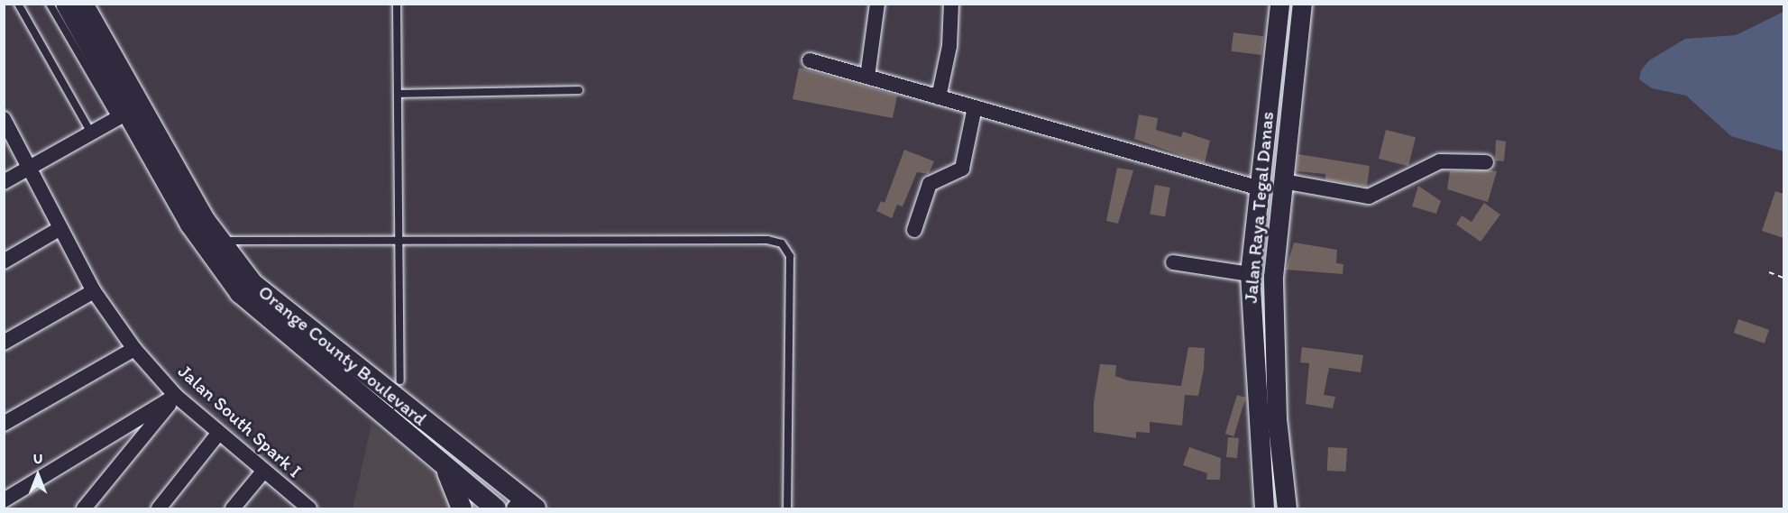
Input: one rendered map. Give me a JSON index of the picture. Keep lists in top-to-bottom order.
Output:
{
  "streets": {
    "main road": ["Orange County Boulevard"],
    "street": ["Jalan Raya Tegal Danas", "Jalan South Spark I"]
  },
  "north": "top"
}
